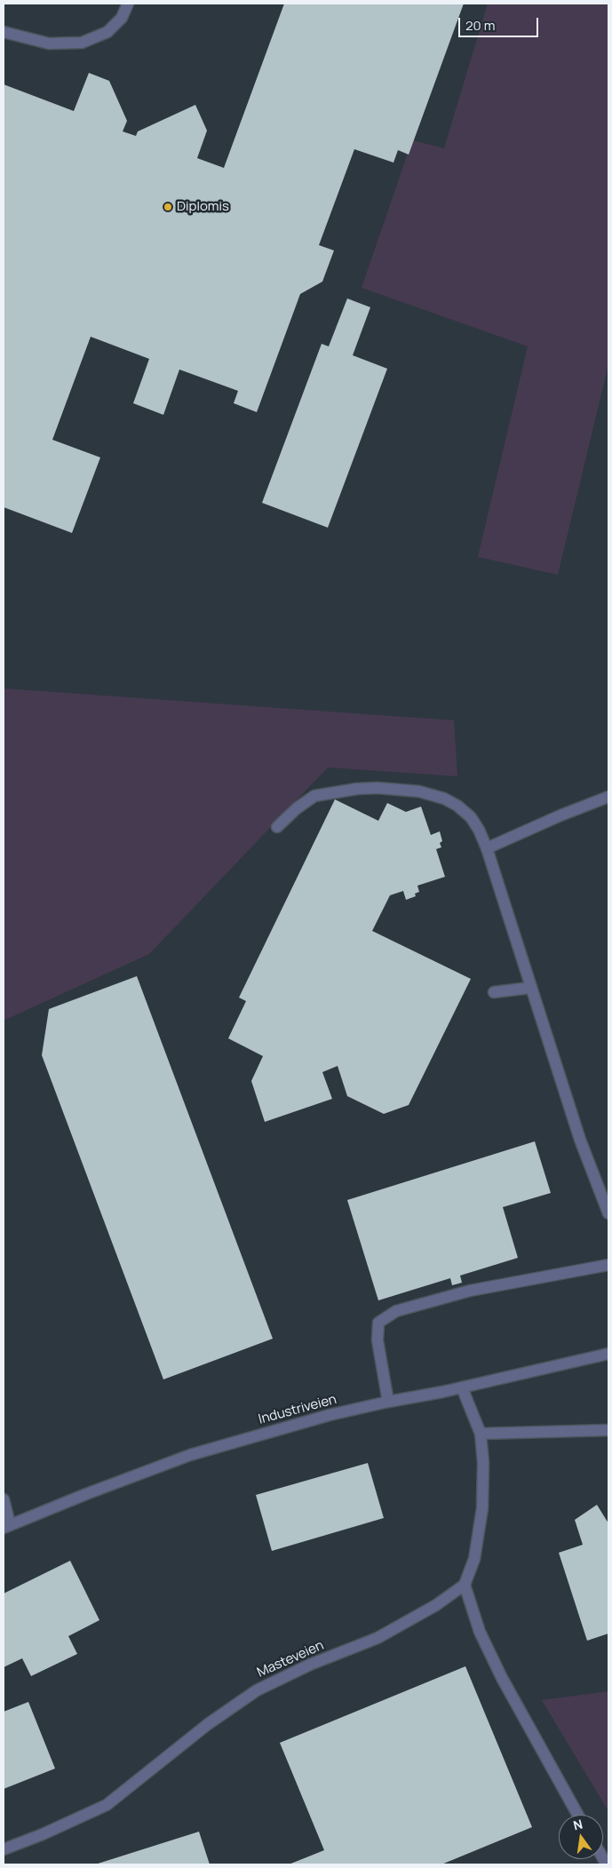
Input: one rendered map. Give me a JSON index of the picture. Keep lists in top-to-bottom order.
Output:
{
  "streets": {
    "street": ["Industriveien", "Masteveien"]
  },
  "places": ["Diplomis"],
  "scale_bar": "20 m",
  "north": "top"
}
